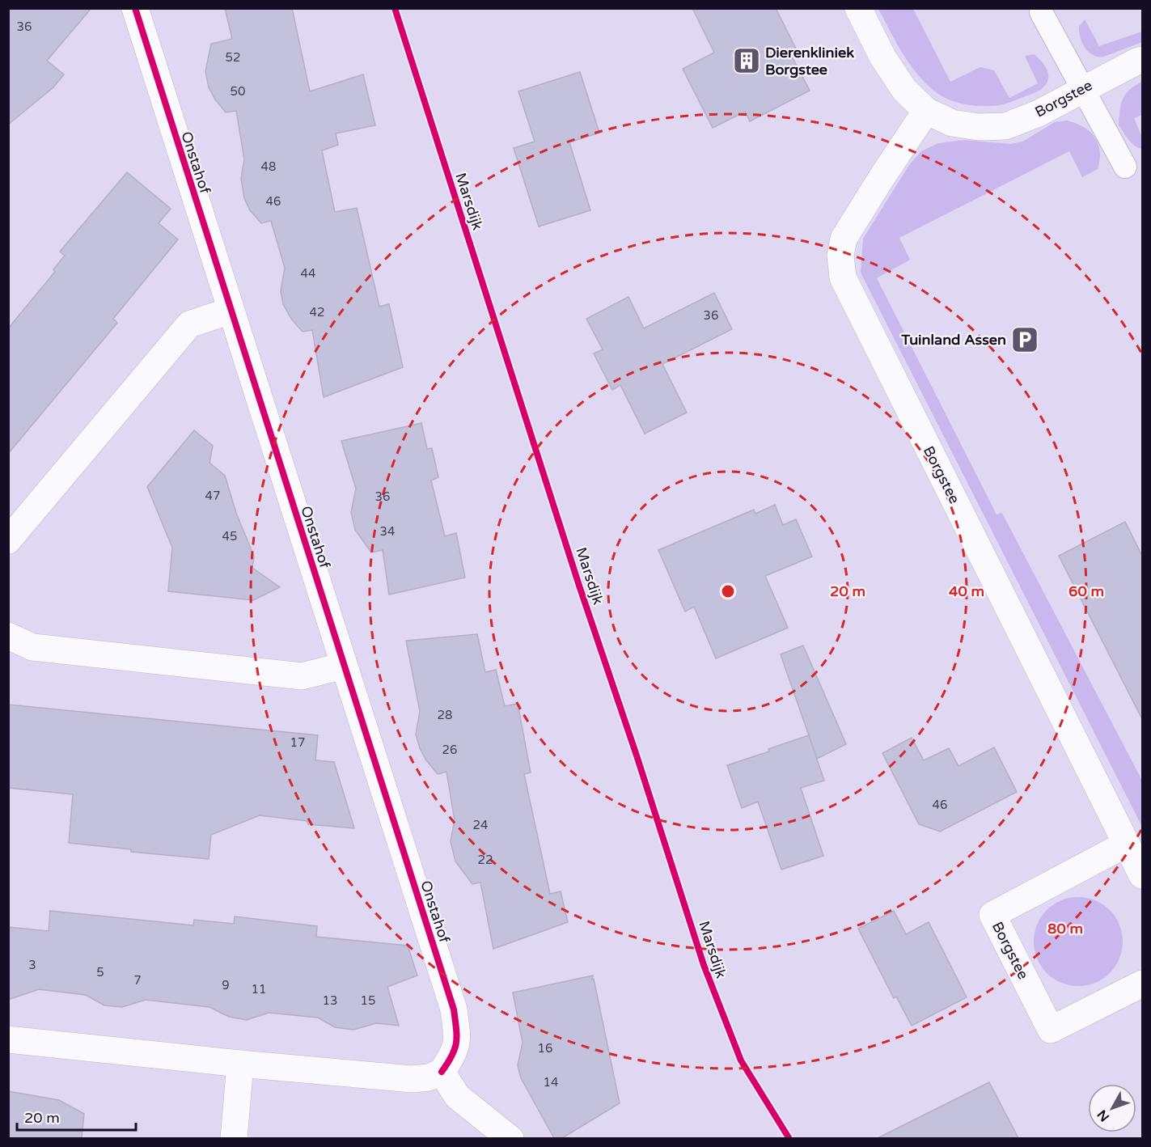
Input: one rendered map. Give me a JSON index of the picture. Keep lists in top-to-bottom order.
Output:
{
  "streets": {
    "street": ["Borgstee", "Onstahof"],
    "cycle path": ["Marsdijk"]
  },
  "places": {
    "building": ["Dierenkliniek Borgstee"],
    "parking": ["Tuinland Assen"]
  },
  "house_numbers": [
    "36",
    "52",
    "50",
    "48",
    "46",
    "44",
    "42",
    "36",
    "47",
    "36",
    "34",
    "45",
    "28",
    "17",
    "26",
    "46",
    "24",
    "22",
    "3",
    "5",
    "7",
    "9",
    "11",
    "13",
    "15",
    "16",
    "14"
  ],
  "scale_bar": "20 m",
  "north": "bottom left",
  "rings": [
    "20 m",
    "40 m",
    "60 m",
    "80 m"
  ]
}
